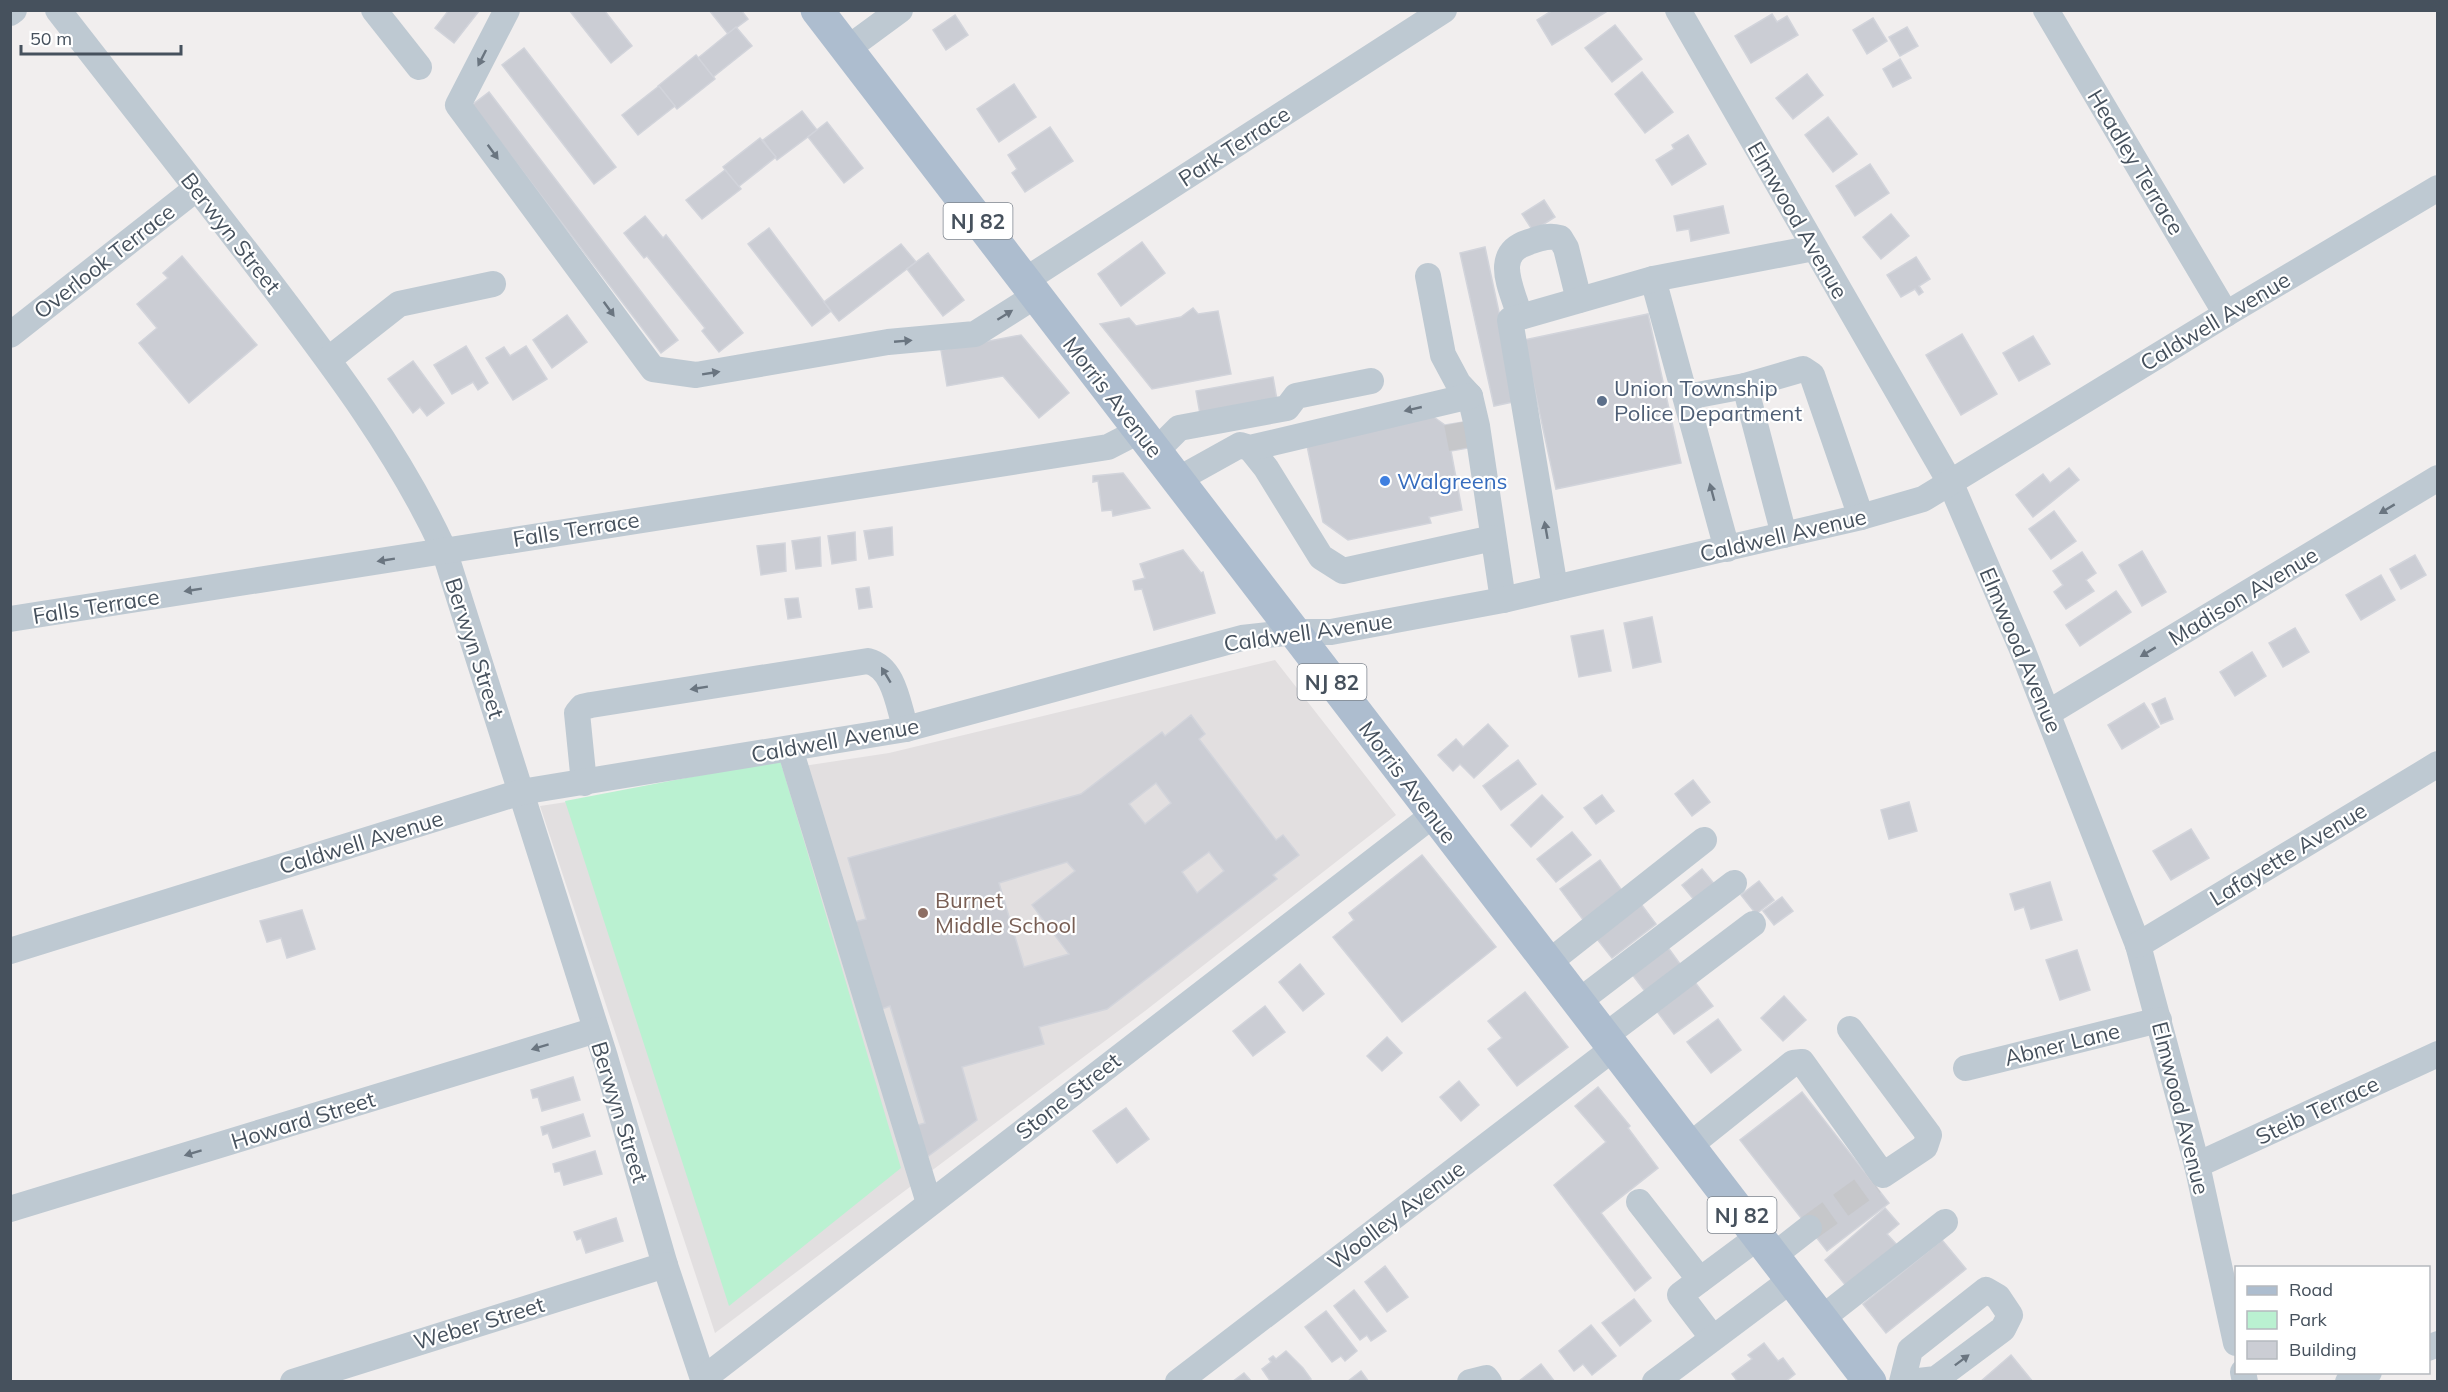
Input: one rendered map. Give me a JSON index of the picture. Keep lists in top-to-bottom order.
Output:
{
  "streets": {
    "main road": ["NJ 82", "Morris Avenue"],
    "street": [
      "Park Terrace",
      "Headley Terrace",
      "Elmwood Avenue",
      "Berwyn Street",
      "Overlook Terrace",
      "Caldwell Avenue",
      "Falls Terrace",
      "Madison Avenue",
      "Lafayette Avenue",
      "Abner Lane",
      "Stone Street",
      "Steib Terrace",
      "Howard Street",
      "Woolley Avenue",
      "Weber Street"
    ]
  },
  "crossings": [
    ["Park Terrace", "Morris Avenue"],
    ["Headley Terrace", "Caldwell Avenue"],
    ["Elmwood Avenue", "Caldwell Avenue"],
    ["Elmwood Avenue", "Madison Avenue"],
    ["Elmwood Avenue", "Lafayette Avenue"],
    ["Elmwood Avenue", "Abner Lane"],
    ["Elmwood Avenue", "Steib Terrace"],
    ["Berwyn Street", "Overlook Terrace"],
    ["Berwyn Street", "Caldwell Avenue"],
    ["Berwyn Street", "Falls Terrace"],
    ["Berwyn Street", "Stone Street"],
    ["Berwyn Street", "Howard Street"],
    ["Berwyn Street", "Weber Street"],
    ["Caldwell Avenue", "Morris Avenue"],
    ["Morris Avenue", "Falls Terrace"],
    ["Morris Avenue", "Stone Street"],
    ["Morris Avenue", "Woolley Avenue"]
  ],
  "one_way": ["Madison Avenue", "Howard Street"],
  "places": ["Union Township Police Department", "Walgreens", "Burnet Middle School"],
  "legend": ["Road", "Park", "Building"],
  "scale_bar": "50 m"
}
